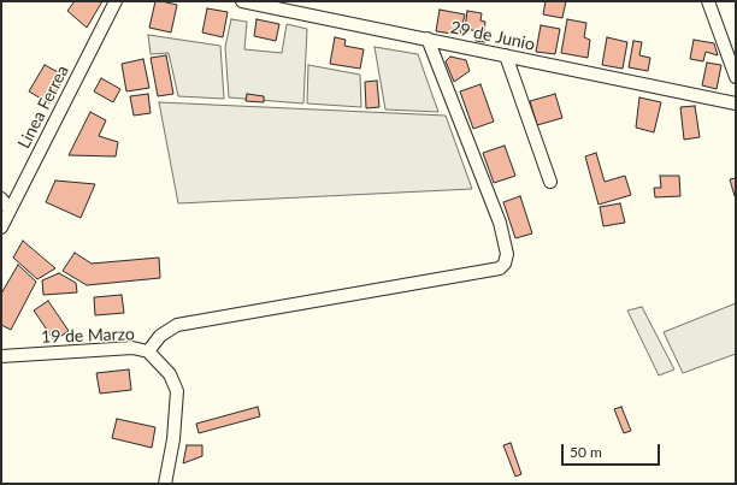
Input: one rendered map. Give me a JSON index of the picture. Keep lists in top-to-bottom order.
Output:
{
  "streets": {
    "street": ["29 de Junio", "Linea Ferrea", "19 de Marzo"]
  },
  "scale_bar": "50 m"
}
